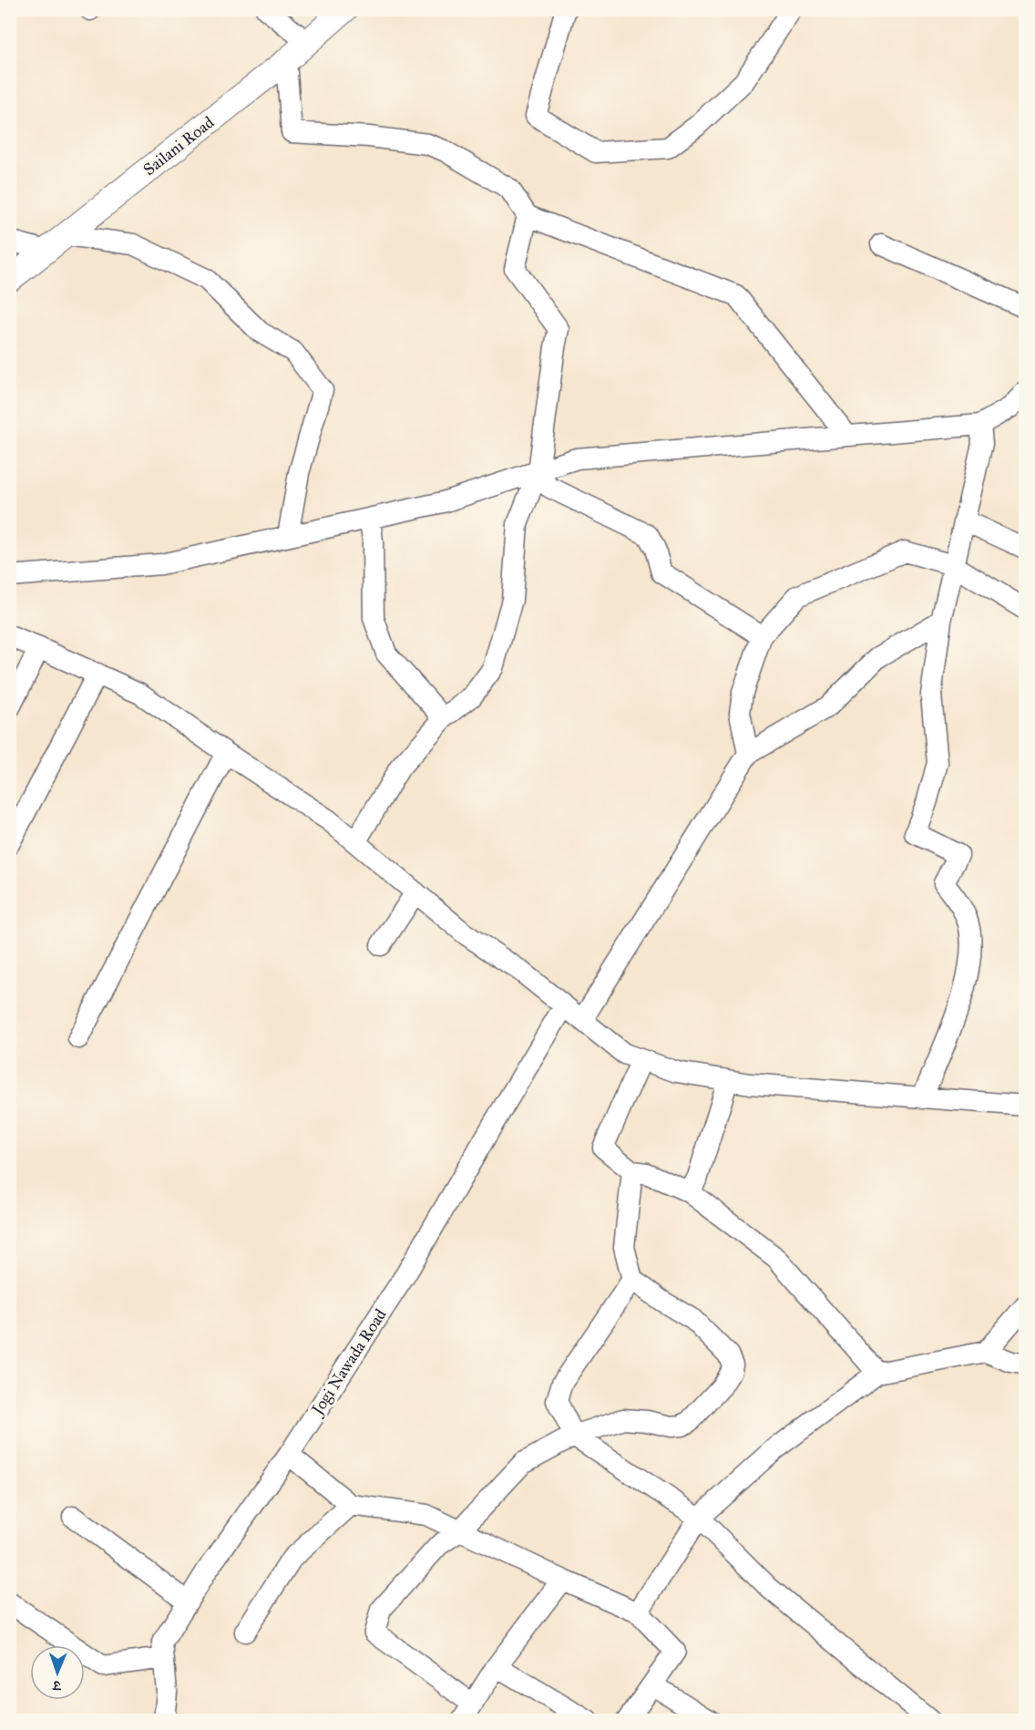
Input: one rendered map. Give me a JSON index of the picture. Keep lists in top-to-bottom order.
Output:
{
  "streets": {
    "main road": ["Sailani Road"],
    "street": ["Jogi Nawada Road"]
  },
  "north": "bottom"
}
